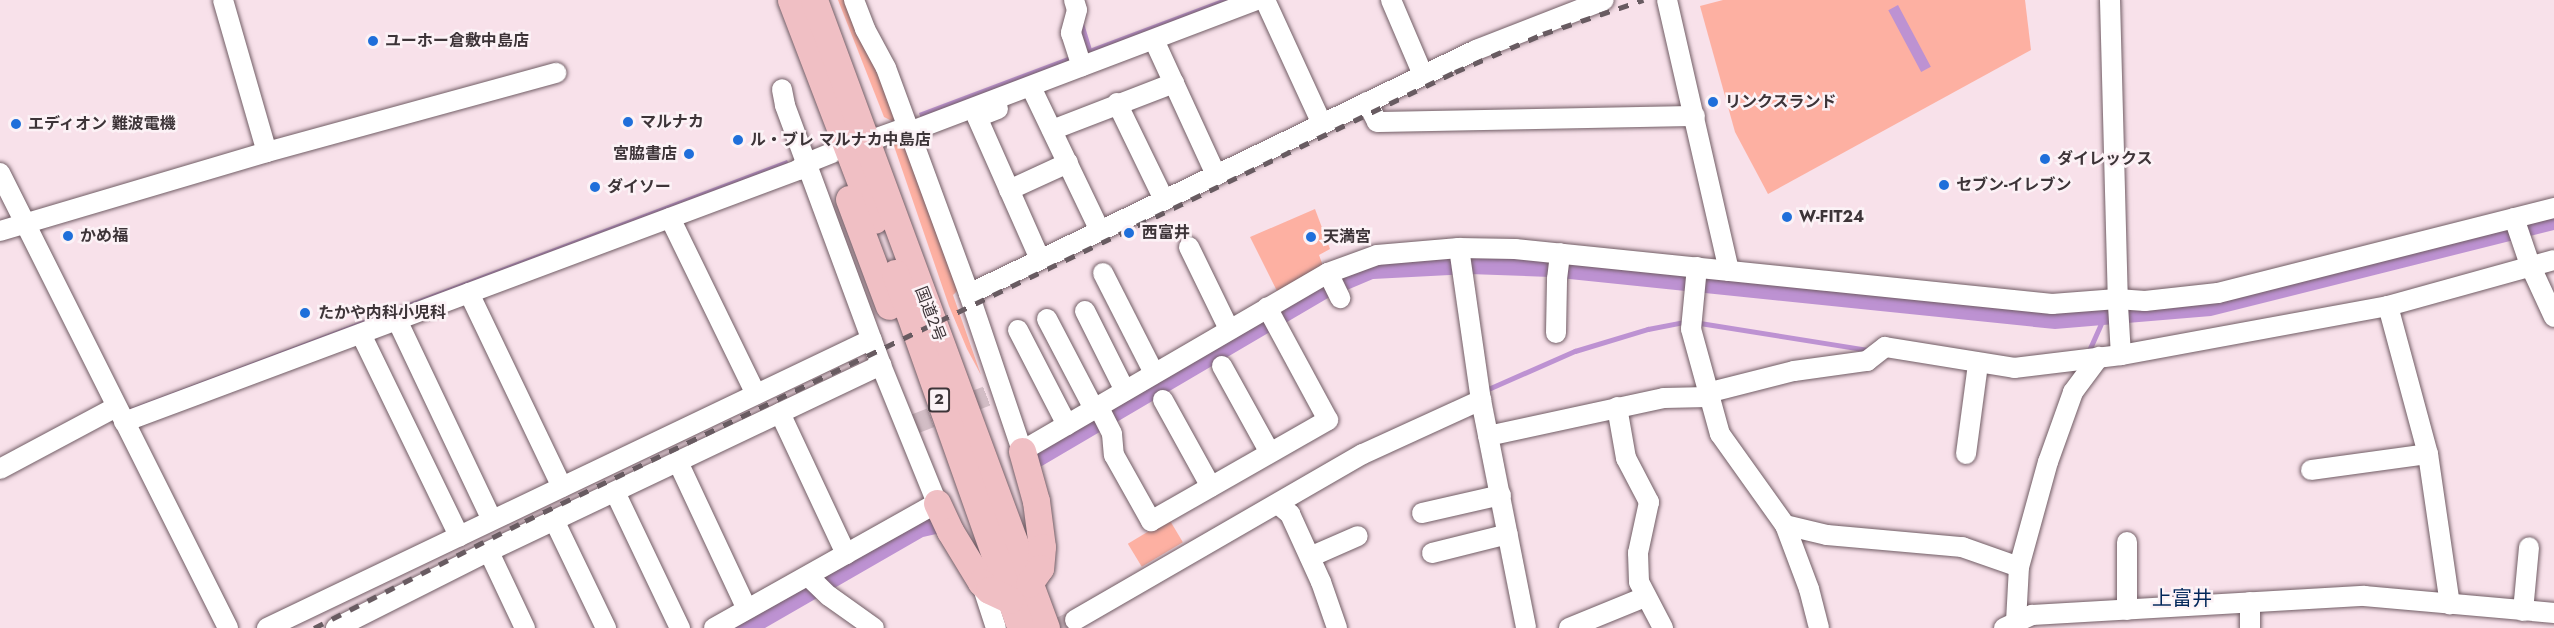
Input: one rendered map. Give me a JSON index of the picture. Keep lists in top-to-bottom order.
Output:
{
  "streets": {
    "highway": ["国道2号", "2"]
  },
  "districts": ["上富井"],
  "places": [
    "ユーホー倉敷中島店",
    "リンクスランド",
    "マルナカ",
    "エディオン 難波電機",
    "ル・ブレ マルナカ中島店",
    "宮脇書店",
    "ダイレックス",
    "セブン-イレブン",
    "ダイソー",
    "W-FIT24",
    "西富井",
    "かめ福",
    "天満宮",
    "たかや内科小児科"
  ]
}
